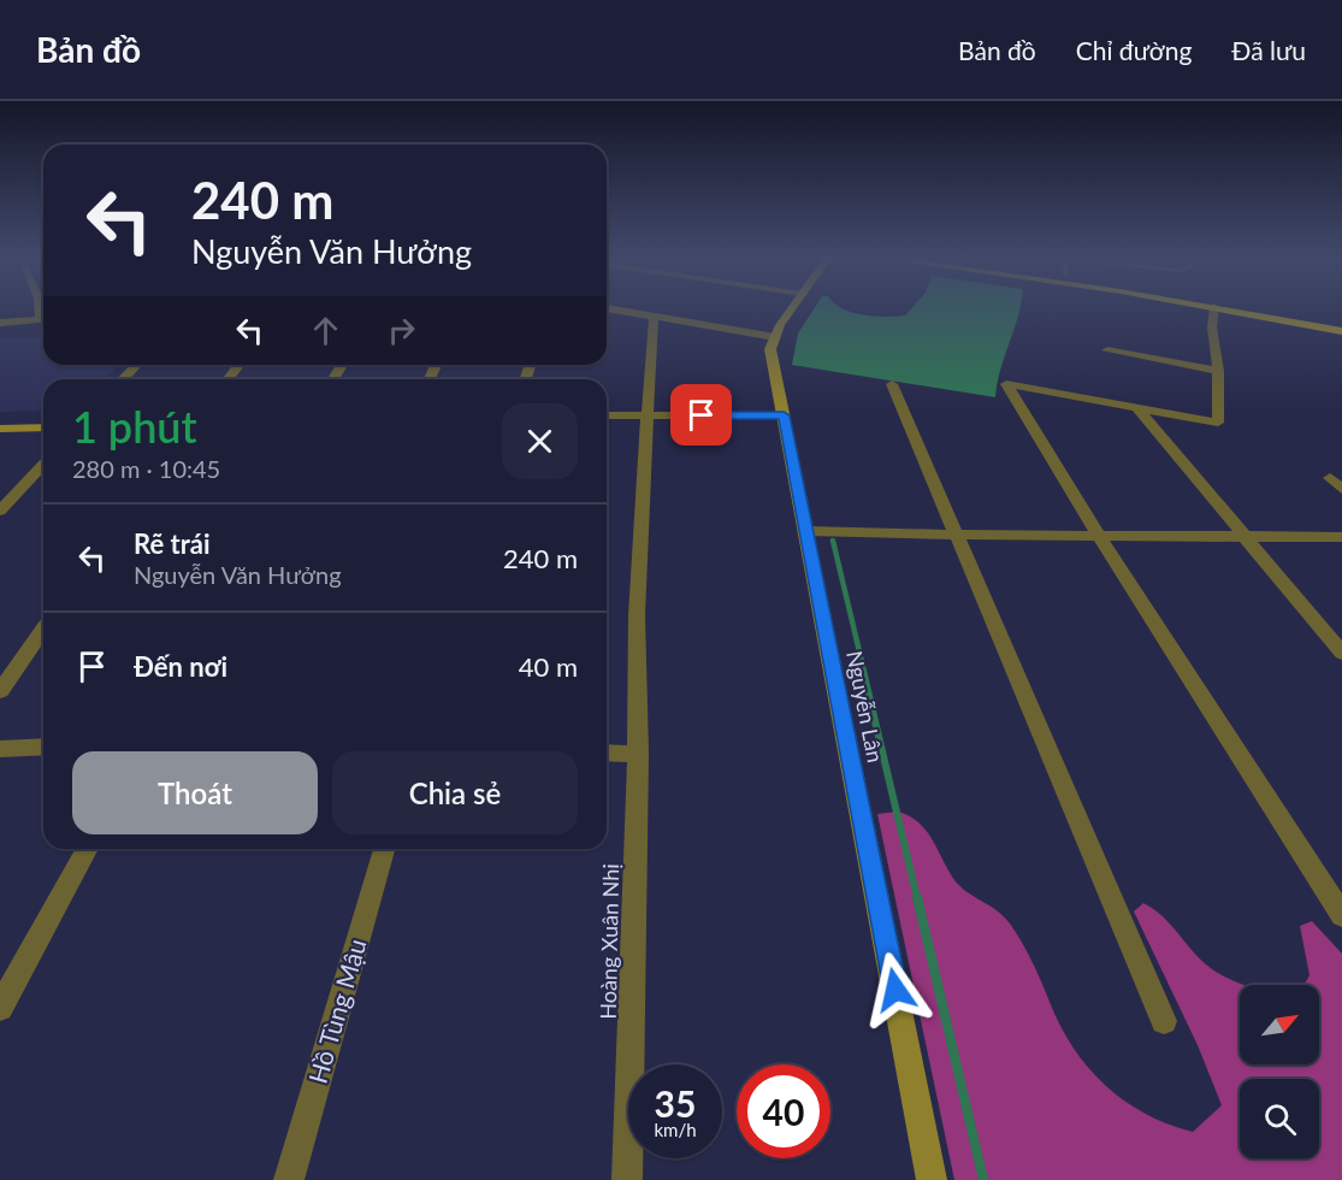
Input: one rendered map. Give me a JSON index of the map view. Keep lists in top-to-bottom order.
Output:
{
  "streets": {
    "street": ["Nguyễn Lân", "Hoàng Xuân Nhị", "Hồ Tùng Mậu"]
  },
  "north": "top right",
  "page": {
    "header": "Bản đồ",
    "nav": ["Bản đồ", "Chỉ đường", "Đã lưu"],
    "turn": ["240 m", "Nguyễn Văn Hưởng"],
    "heading": ["1 phút", "280 m · 10:45"],
    "list": [
      {
        "name": "Rẽ trái",
        "note": "Nguyễn Văn Hưởng",
        "value": "240 m"
      },
      {
        "name": "Đến nơi",
        "value": "40 m"
      }
    ],
    "buttons": ["Thoát", "Chia sẻ"],
    "speed": "35 km/h",
    "limit": "40"
  }
}
